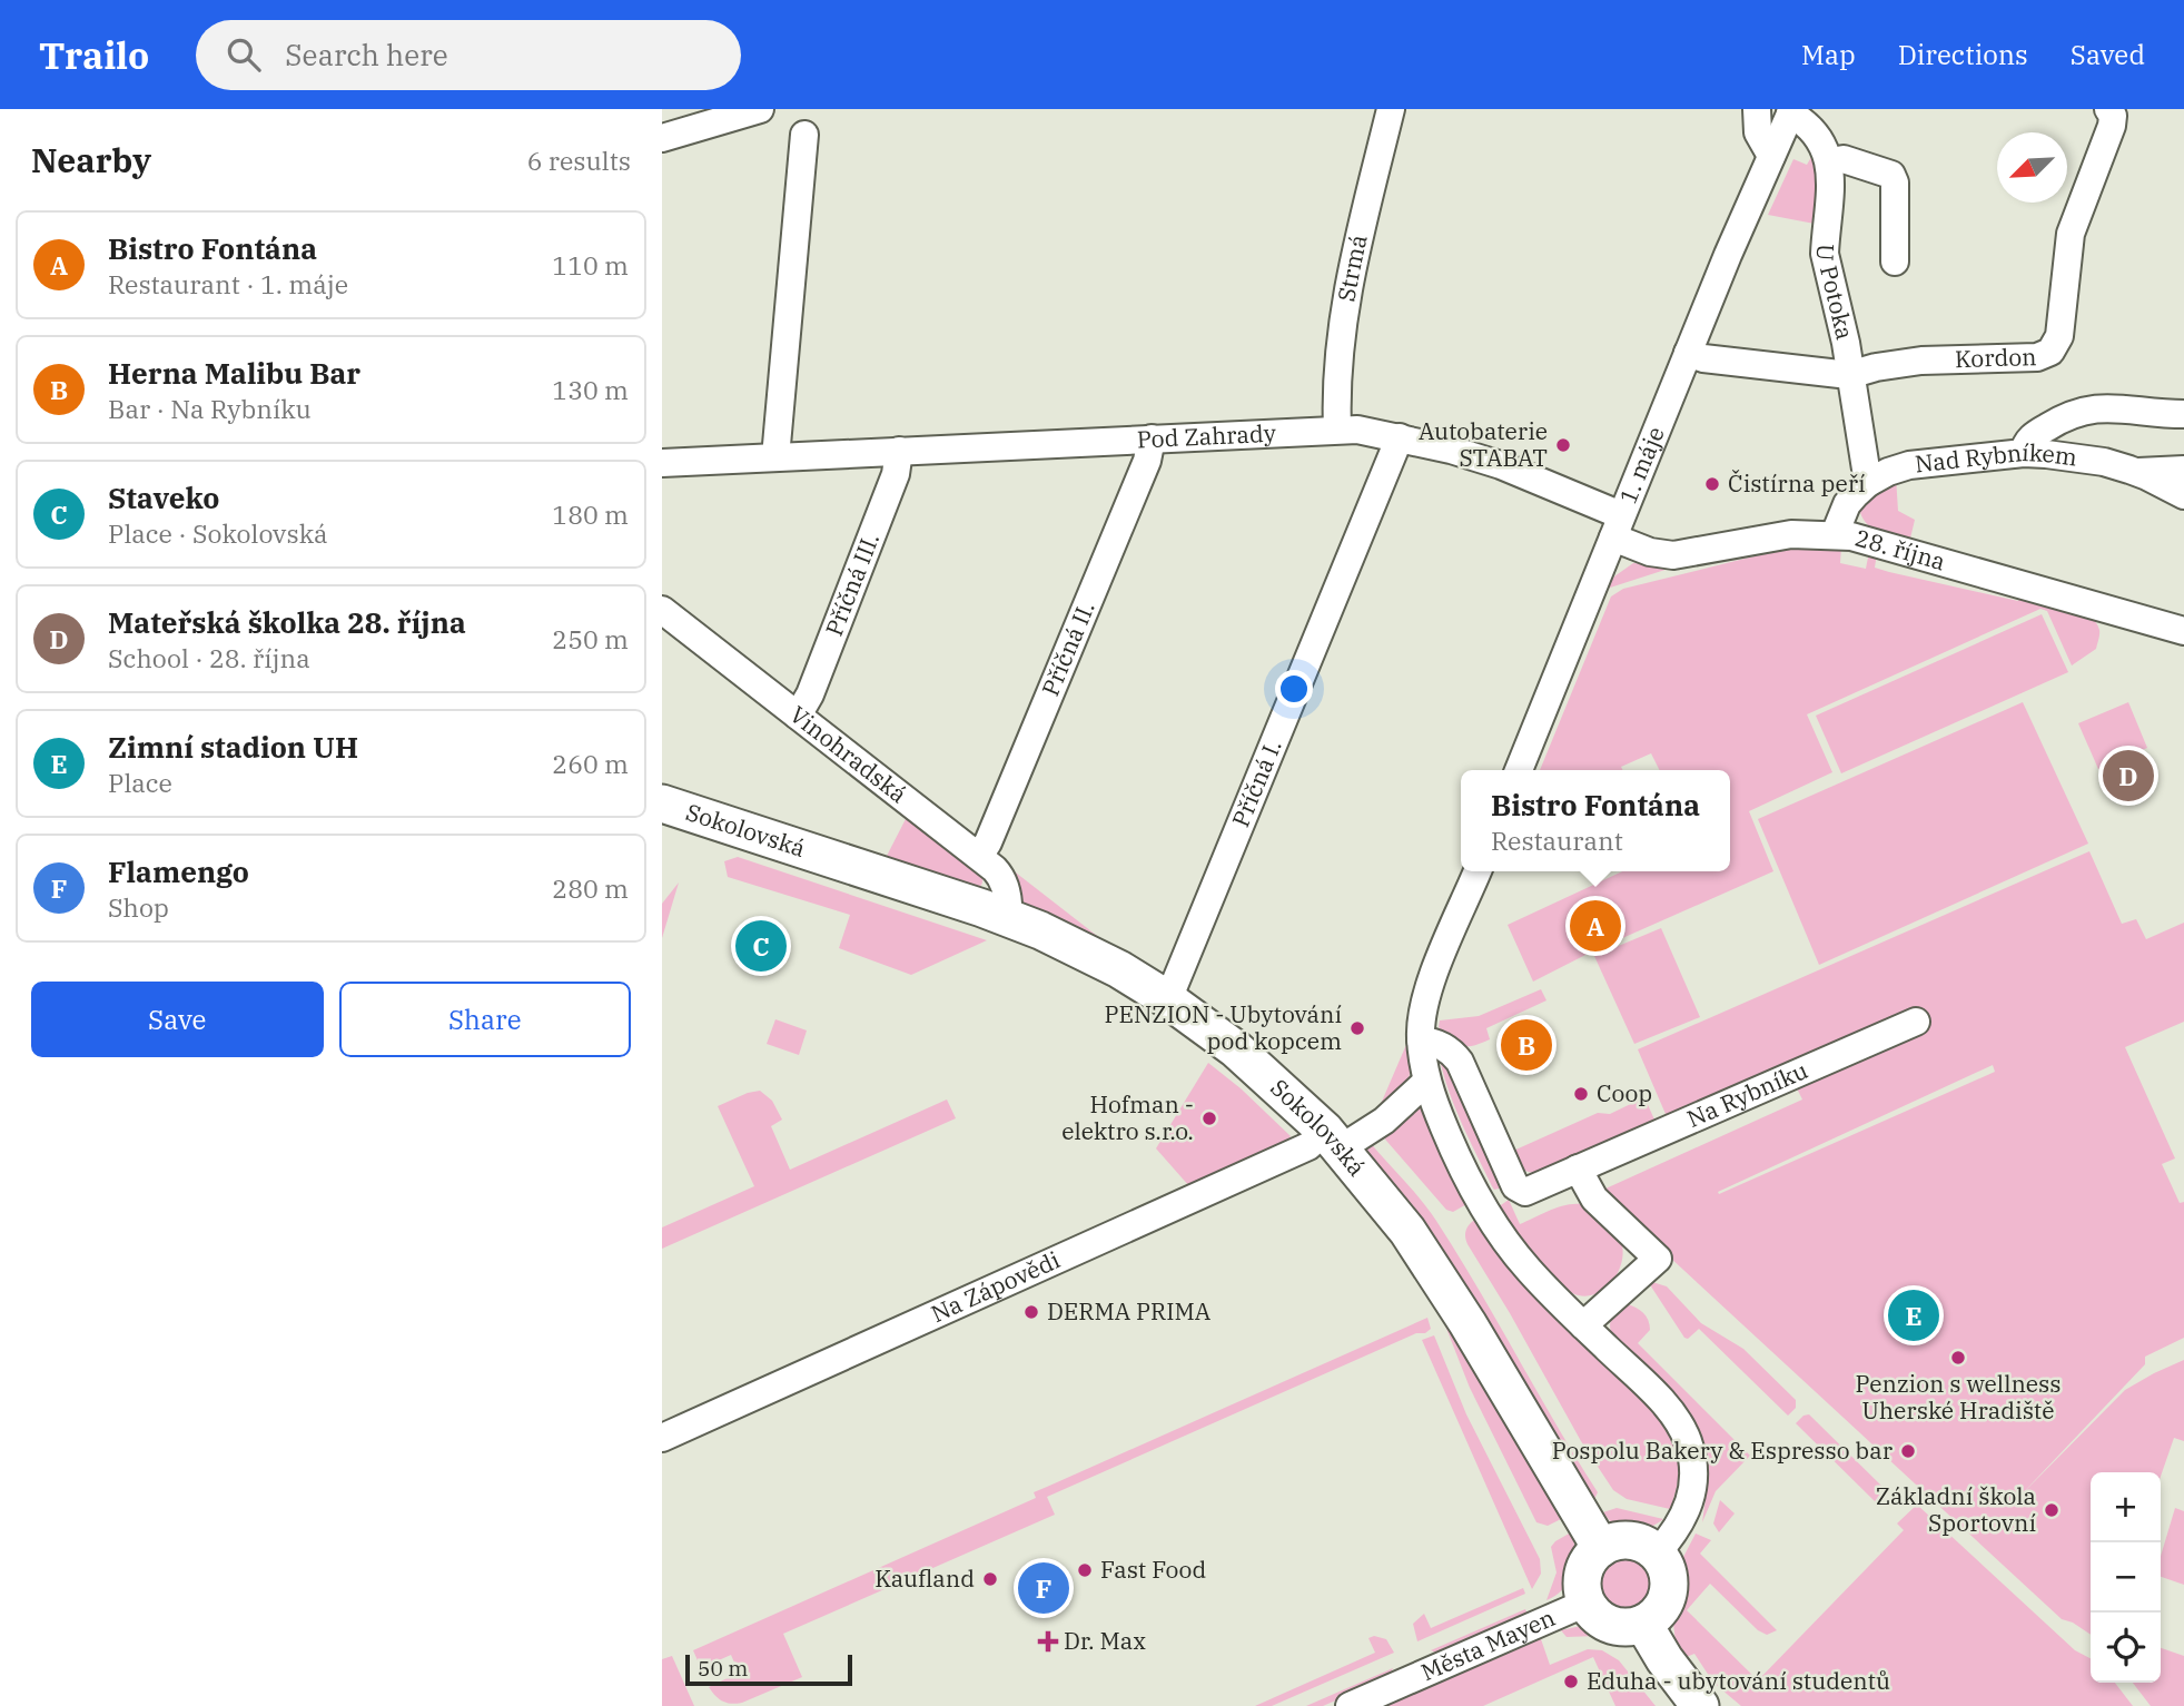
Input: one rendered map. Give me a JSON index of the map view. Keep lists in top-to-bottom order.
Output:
{
  "streets": {
    "main road": ["Sokolovská"],
    "street": [
      "Strmá",
      "U Potoka",
      "Kordon",
      "Pod Zahrady",
      "Nad Rybníkem",
      "1. máje",
      "28. října",
      "Příčná III.",
      "Příčná II.",
      "Vinohradská",
      "Příčná I.",
      "Na Rybníku",
      "Na Zápovědi",
      "Města Mayen"
    ]
  },
  "crossings": [
    ["Strmá", "Pod Zahrady"],
    ["U Potoka", "Kordon"],
    ["U Potoka", "Nad Rybníkem"],
    ["Kordon", "1. máje"],
    ["Pod Zahrady", "1. máje"],
    ["Pod Zahrady", "28. října"],
    ["Pod Zahrady", "Příčná III."],
    ["Pod Zahrady", "Příčná II."],
    ["Pod Zahrady", "Příčná I."],
    ["Nad Rybníkem", "28. října"],
    ["1. máje", "28. října"],
    ["Příčná III.", "Vinohradská"],
    ["Příčná II.", "Vinohradská"],
    ["Vinohradská", "Sokolovská"],
    ["Příčná I.", "Sokolovská"],
    ["Sokolovská", "Na Zápovědi"],
    ["Sokolovská", "Města Mayen"]
  ],
  "places": {
    "other": [
      "Autobaterie STABAT",
      "Čistírna peří",
      "PENZION - Ubytování pod kopcem",
      "Coop",
      "Hofman - elektro s.r.o.",
      "DERMA PRIMA",
      "Penzion s wellness Uherské Hradiště",
      "Pospolu Bakery & Espresso bar",
      "Základní škola Sportovní",
      "Fast Food",
      "Kaufland",
      "Eduha - ubytování studentů"
    ],
    "health": ["Dr. Max"]
  },
  "scale_bar": "50 m",
  "north": "bottom left",
  "page": {
    "header": "Trailo",
    "search": "Search here",
    "nav": ["Map", "Directions", "Saved"],
    "heading": ["Nearby", "6 results"],
    "list": [
      {
        "mark": "A",
        "name": "Bistro Fontána",
        "note": "Restaurant · 1. máje",
        "value": "110 m"
      },
      {
        "mark": "B",
        "name": "Herna Malibu Bar",
        "note": "Bar · Na Rybníku",
        "value": "130 m"
      },
      {
        "mark": "C",
        "name": "Staveko",
        "note": "Place · Sokolovská",
        "value": "180 m"
      },
      {
        "mark": "D",
        "name": "Mateřská školka 28. října",
        "note": "School · 28. října",
        "value": "250 m"
      },
      {
        "mark": "E",
        "name": "Zimní stadion UH",
        "note": "Place",
        "value": "260 m"
      },
      {
        "mark": "F",
        "name": "Flamengo",
        "note": "Shop",
        "value": "280 m"
      }
    ],
    "pins": [
      "D",
      "A",
      "C",
      "B",
      "E",
      "F"
    ],
    "popup": ["Bistro Fontána", "Restaurant"],
    "buttons": ["Save", "Share"],
    "map_buttons": ["+", "−"],
    "scale": "50 m"
  }
}
